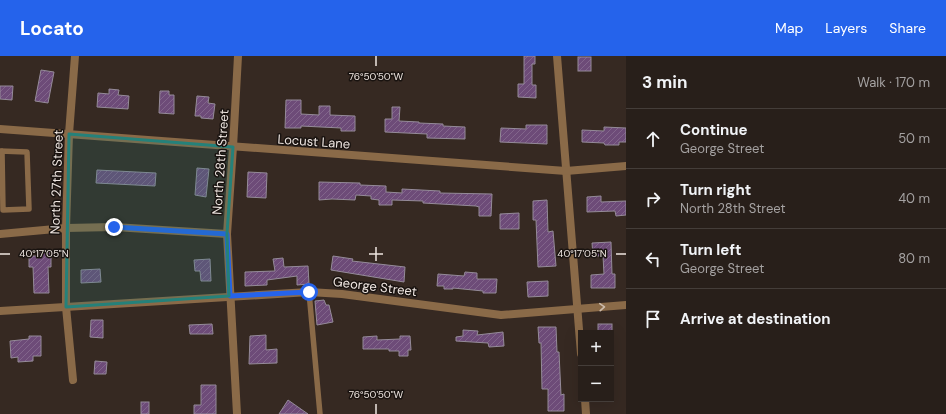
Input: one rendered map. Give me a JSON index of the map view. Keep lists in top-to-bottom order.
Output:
{
  "streets": {
    "street": [
      "Locust Lane",
      "North 28th Street",
      "North 27th Street",
      "George Street"
    ]
  },
  "crossings": [
    ["Locust Lane", "North 28th Street"],
    ["Locust Lane", "North 27th Street"],
    ["North 28th Street", "George Street"],
    ["North 27th Street", "George Street"]
  ],
  "page": {
    "header": "Locato",
    "nav": ["Map", "Layers", "Share"],
    "heading": ["3 min", "Walk · 170 m"],
    "list": [
      ["Continue", "George Street", "50 m"],
      ["Turn right", "North 28th Street", "40 m"],
      ["Turn left", "George Street", "80 m"],
      "Arrive at destination"
    ],
    "map_buttons": ["+", "−"]
  },
  "coordinates": ["76°50'50\"W", "40°17'05\"N"]
}
